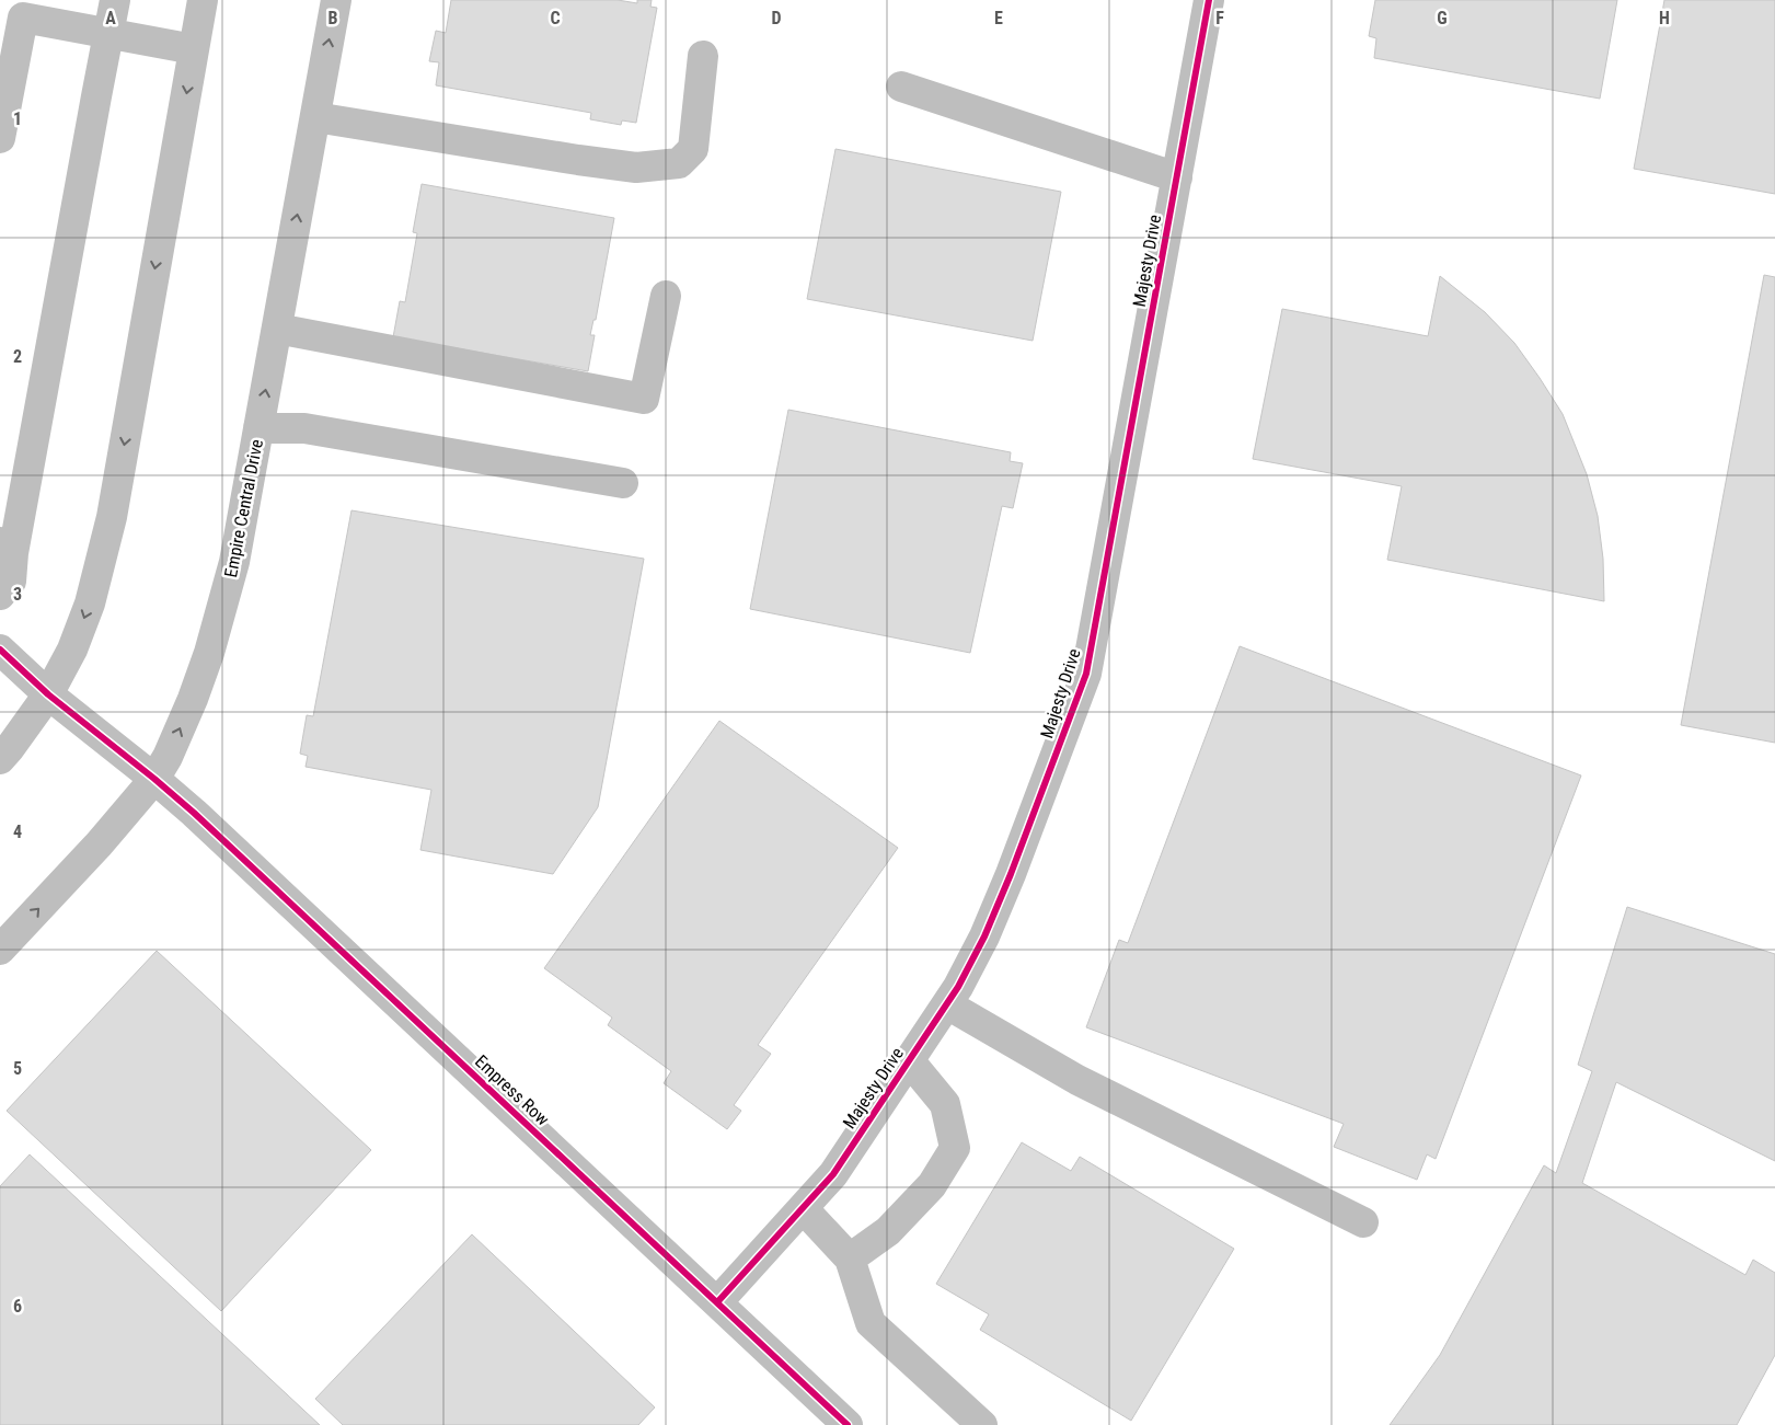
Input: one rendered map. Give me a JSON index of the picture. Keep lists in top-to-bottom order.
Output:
{
  "streets": {
    "street": ["Majesty Drive", "Empire Central Drive", "Empress Row"]
  },
  "crossings": [
    ["Majesty Drive", "Empress Row"],
    ["Empire Central Drive", "Empress Row"]
  ],
  "grid": {
    "columns": [
      "A",
      "B",
      "C",
      "D",
      "E",
      "F",
      "G",
      "H"
    ],
    "rows": [
      "1",
      "2",
      "3",
      "4",
      "5",
      "6"
    ]
  }
}
